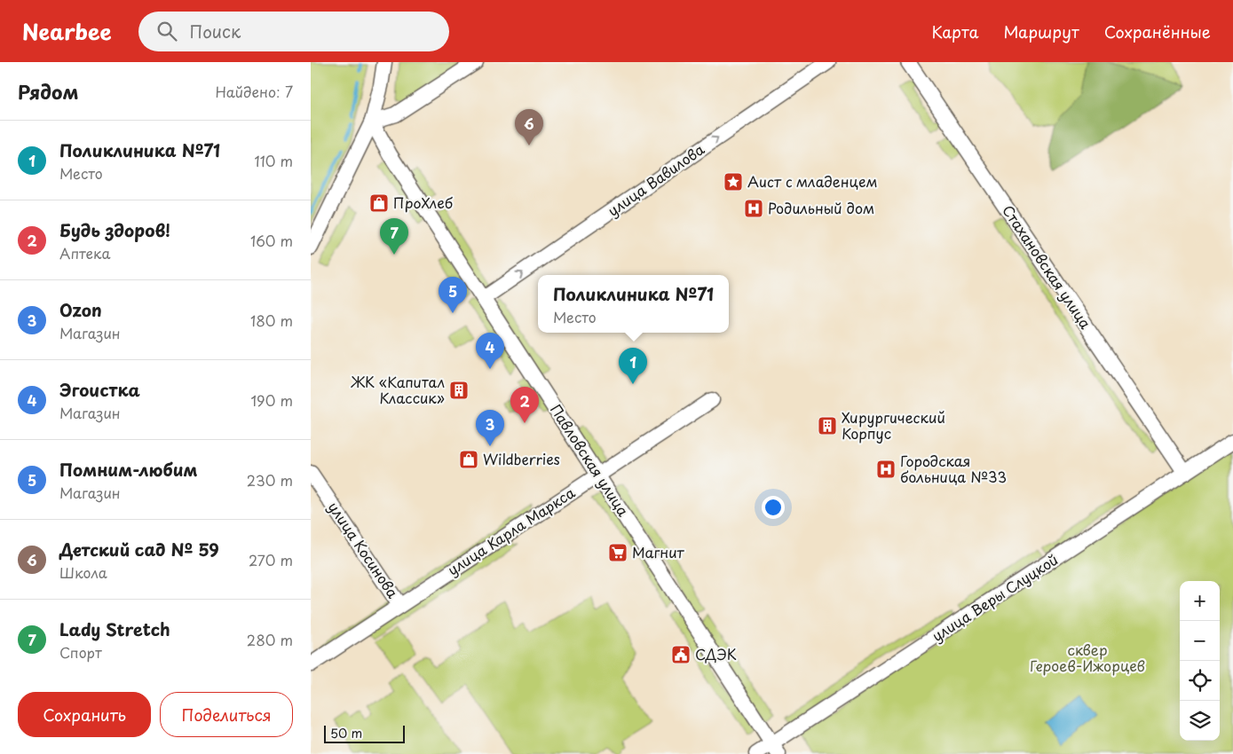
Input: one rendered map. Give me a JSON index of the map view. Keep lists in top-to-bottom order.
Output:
{
  "streets": {
    "street": [
      "улица Вавилова",
      "Стахановская улица",
      "Павловская улица",
      "улица Карла Маркса",
      "улица Косинова",
      "улица Веры Слуцкой"
    ]
  },
  "crossings": [
    ["улица Вавилова", "Павловская улица"],
    ["Стахановская улица", "улица Веры Слуцкой"],
    ["Павловская улица", "улица Карла Маркса"],
    ["Павловская улица", "улица Веры Слуцкой"],
    ["улица Карла Маркса", "улица Косинова"]
  ],
  "one_way": ["улица Вавилова"],
  "parks": ["сквер Героев-Ижорцев"],
  "places": {
    "place": ["Аист с младенцем"],
    "shop": ["ПроХлеб", "Wildberries"],
    "hospital": ["Родильный дом", "Городская больница №33"],
    "building": ["ЖК «Капитал Классик»", "Хирургический Корпус"],
    "supermarket": ["Магнит"],
    "public building": ["СДЭК"]
  },
  "scale_bar": "50 m",
  "page": {
    "header": "Nearbee",
    "search": "Поиск",
    "nav": ["Карта", "Маршрут", "Сохранённые"],
    "heading": ["Рядом", "Найдено: 7"],
    "pins": [
      "6",
      "7",
      "5",
      "4",
      "1",
      "2",
      "3"
    ],
    "list": [
      {
        "mark": "1",
        "name": "Поликлиника №71",
        "note": "Место",
        "value": "110 m"
      },
      {
        "mark": "2",
        "name": "Будь здоров!",
        "note": "Аптека",
        "value": "160 m"
      },
      {
        "mark": "3",
        "name": "Ozon",
        "note": "Магазин",
        "value": "180 m"
      },
      {
        "mark": "4",
        "name": "Эгоистка",
        "note": "Магазин",
        "value": "190 m"
      },
      {
        "mark": "5",
        "name": "Помним-любим",
        "note": "Магазин",
        "value": "230 m"
      },
      {
        "mark": "6",
        "name": "Детский сад № 59",
        "note": "Школа",
        "value": "270 m"
      },
      {
        "mark": "7",
        "name": "Lady Stretch",
        "note": "Спорт",
        "value": "280 m"
      }
    ],
    "popup": ["Поликлиника №71", "Место"],
    "map_buttons": ["+", "−"],
    "buttons": ["Сохранить", "Поделиться"],
    "scale": "50 m"
  }
}
